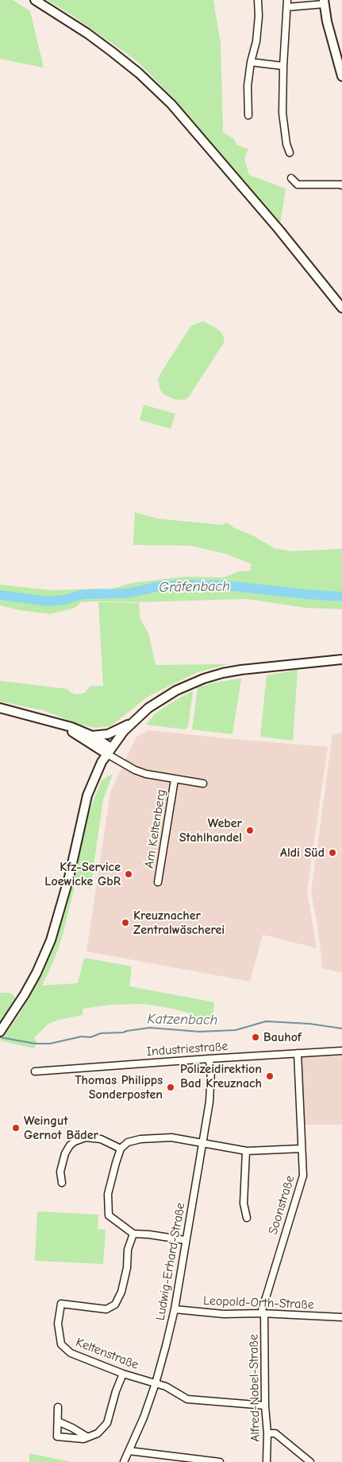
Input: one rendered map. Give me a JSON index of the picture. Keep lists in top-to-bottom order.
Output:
{
  "streets": {
    "street": [
      "Am Keltenberg",
      "Industriestraße",
      "Soonstraße",
      "Ludwig-Erhard-Straße",
      "Leopold-Orth-Straße",
      "Keltenstraße",
      "Alfred-Nobel-Straße"
    ]
  },
  "crossings": [
    ["Industriestraße", "Soonstraße"],
    ["Industriestraße", "Ludwig-Erhard-Straße"],
    ["Soonstraße", "Leopold-Orth-Straße"],
    ["Soonstraße", "Alfred-Nobel-Straße"],
    ["Ludwig-Erhard-Straße", "Leopold-Orth-Straße"],
    ["Ludwig-Erhard-Straße", "Keltenstraße"],
    ["Leopold-Orth-Straße", "Alfred-Nobel-Straße"],
    ["Keltenstraße", "Alfred-Nobel-Straße"]
  ],
  "water": ["Gräfenbach", "Katzenbach"],
  "places": [
    "Weber Stahlhandel",
    "Aldi Süd",
    "Kfz-Service Loewicke GbR",
    "Kreuznacher Zentralwäscherei",
    "Bauhof",
    "Polizeidirektion Bad Kreuznach",
    "Thomas Philipps Sonderposten",
    "Weingut Gernot Bäder"
  ]
}
